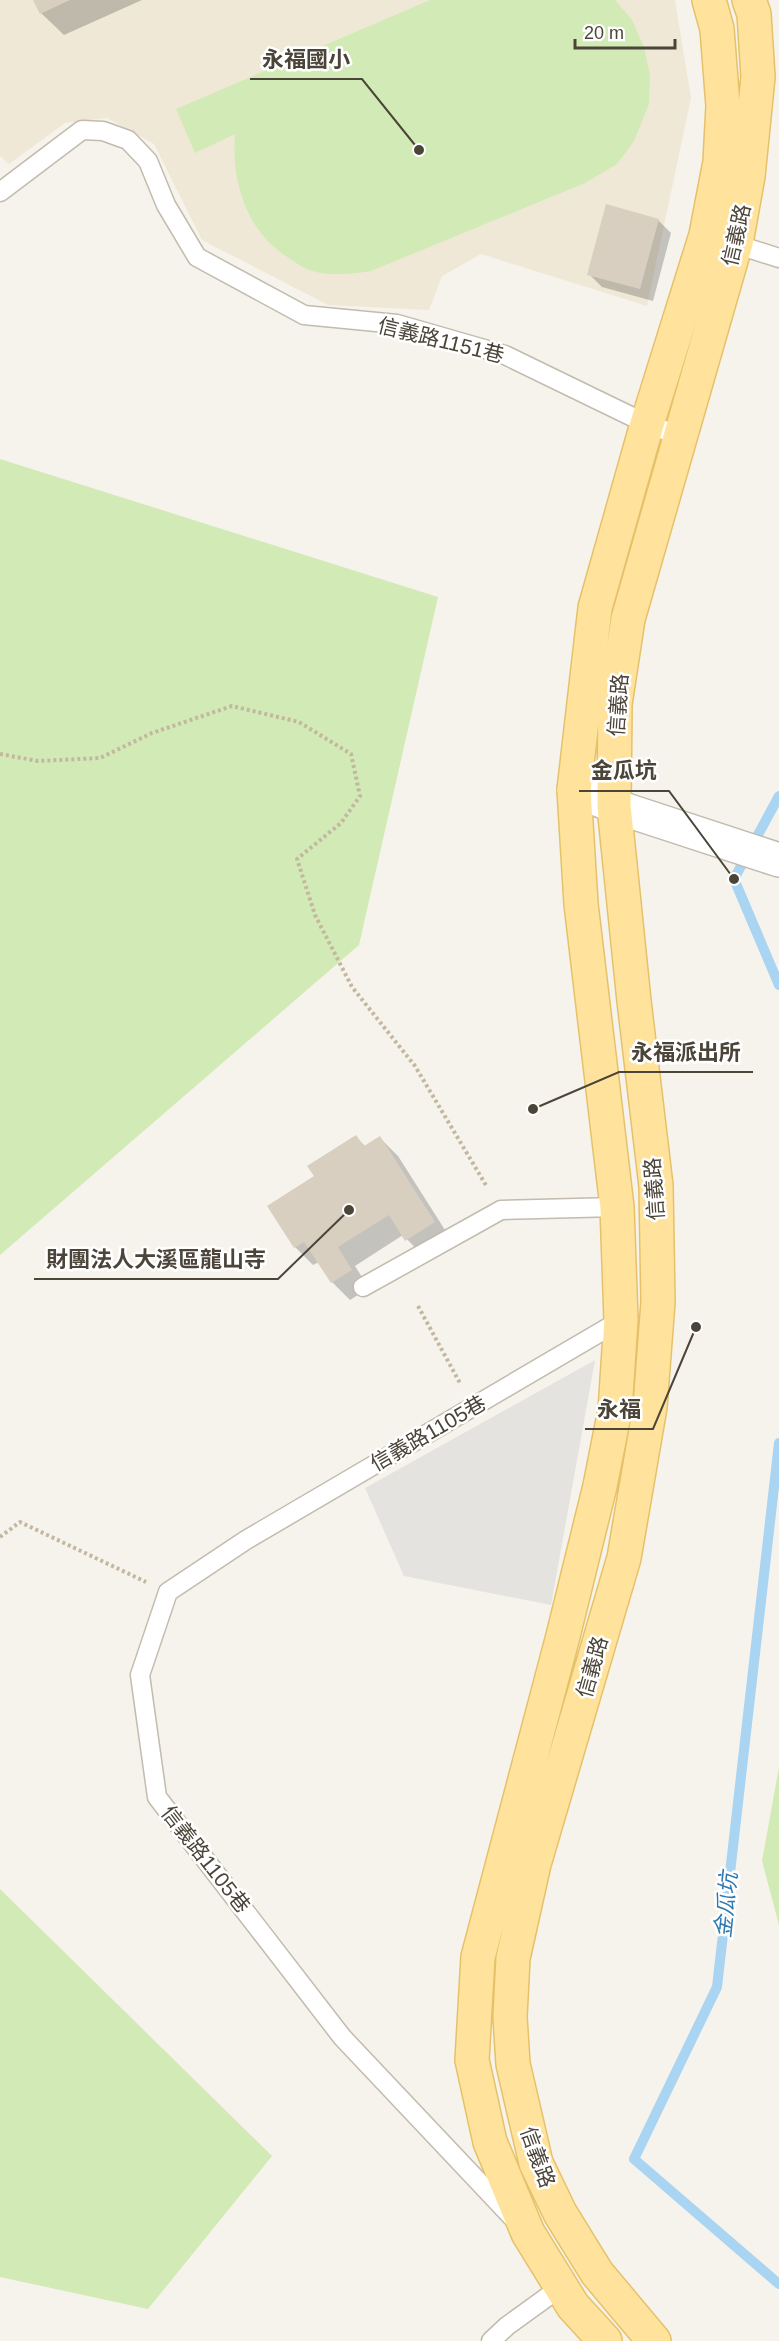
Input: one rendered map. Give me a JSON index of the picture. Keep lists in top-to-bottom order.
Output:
{
  "streets": {
    "main road": ["信義路"],
    "lane": ["信義路1151巷", "信義路1105巷"]
  },
  "crossings": [
    ["信義路", "信義路1151巷"],
    ["信義路", "信義路1105巷"]
  ],
  "water": ["金瓜坑"],
  "places": [
    "永福國小",
    "金瓜坑",
    "永福派出所",
    "財團法人大溪區龍山寺",
    "永福"
  ],
  "scale_bar": "20 m"
}
